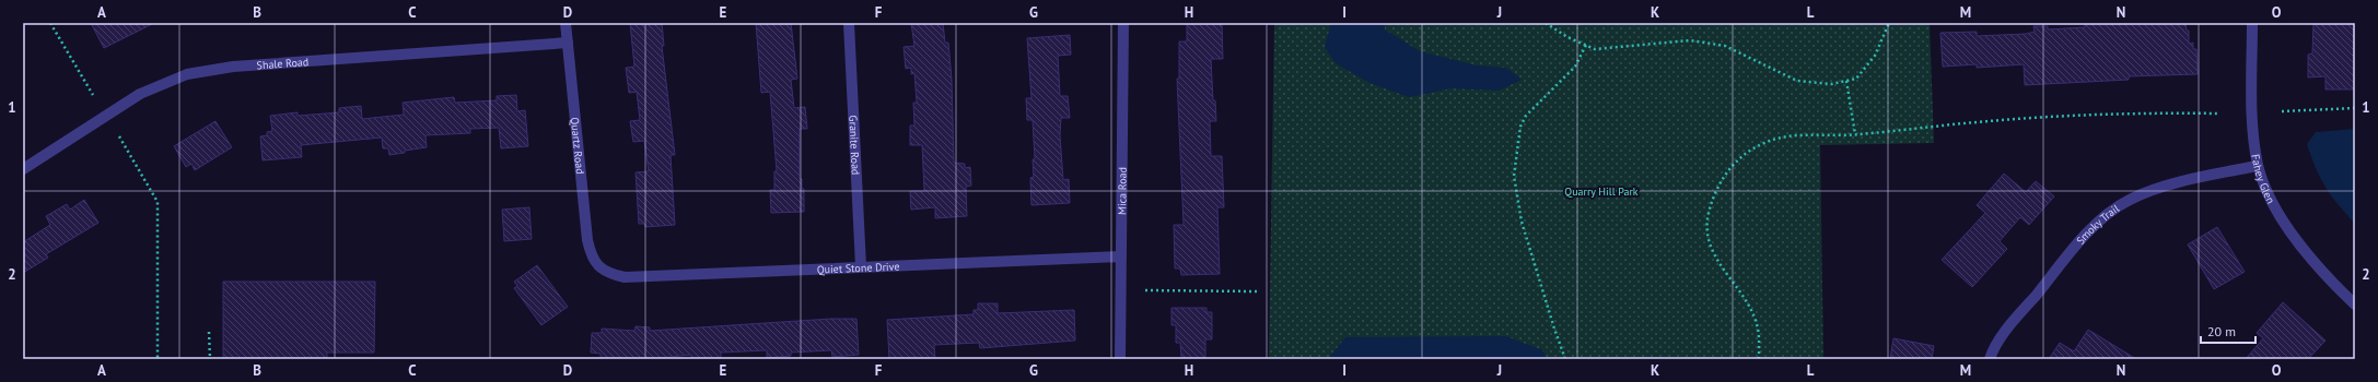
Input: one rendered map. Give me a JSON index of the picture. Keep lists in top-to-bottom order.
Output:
{
  "streets": {
    "street": [
      "Shale Road",
      "Granite Road",
      "Quartz Road",
      "Fahey Glen",
      "Mica Road",
      "Smoky Trail",
      "Quiet Stone Drive"
    ]
  },
  "crossings": [
    ["Shale Road", "Quartz Road"],
    ["Granite Road", "Quiet Stone Drive"],
    ["Quartz Road", "Quiet Stone Drive"],
    ["Fahey Glen", "Smoky Trail"],
    ["Mica Road", "Quiet Stone Drive"]
  ],
  "parks": ["Quarry Hill Park"],
  "scale_bar": "20 m",
  "grid": {
    "columns": [
      "A",
      "B",
      "C",
      "D",
      "E",
      "F",
      "G",
      "H",
      "I",
      "J",
      "K",
      "L",
      "M",
      "N",
      "O"
    ],
    "rows": ["1", "2"]
  }
}
